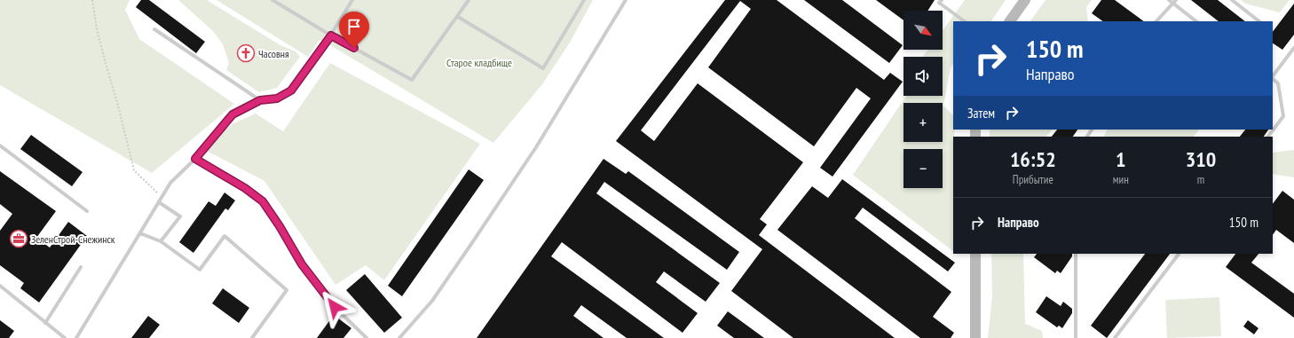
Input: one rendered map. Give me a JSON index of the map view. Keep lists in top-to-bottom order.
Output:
{
  "parks": ["Старое кладбище"],
  "places": {
    "church": ["Часовня"],
    "office": ["ЗеленСтрой-Снежинск"]
  },
  "north": "bottom right",
  "page": {
    "map_buttons": ["+", "−"],
    "turn": ["150 m", "Направо"],
    "then": "Затем",
    "eta": [
      "16:52",
      "Прибытие",
      "1",
      "мин",
      "310",
      "m"
    ],
    "list": [
      {
        "name": "Направо",
        "value": "150 m"
      }
    ]
  }
}
